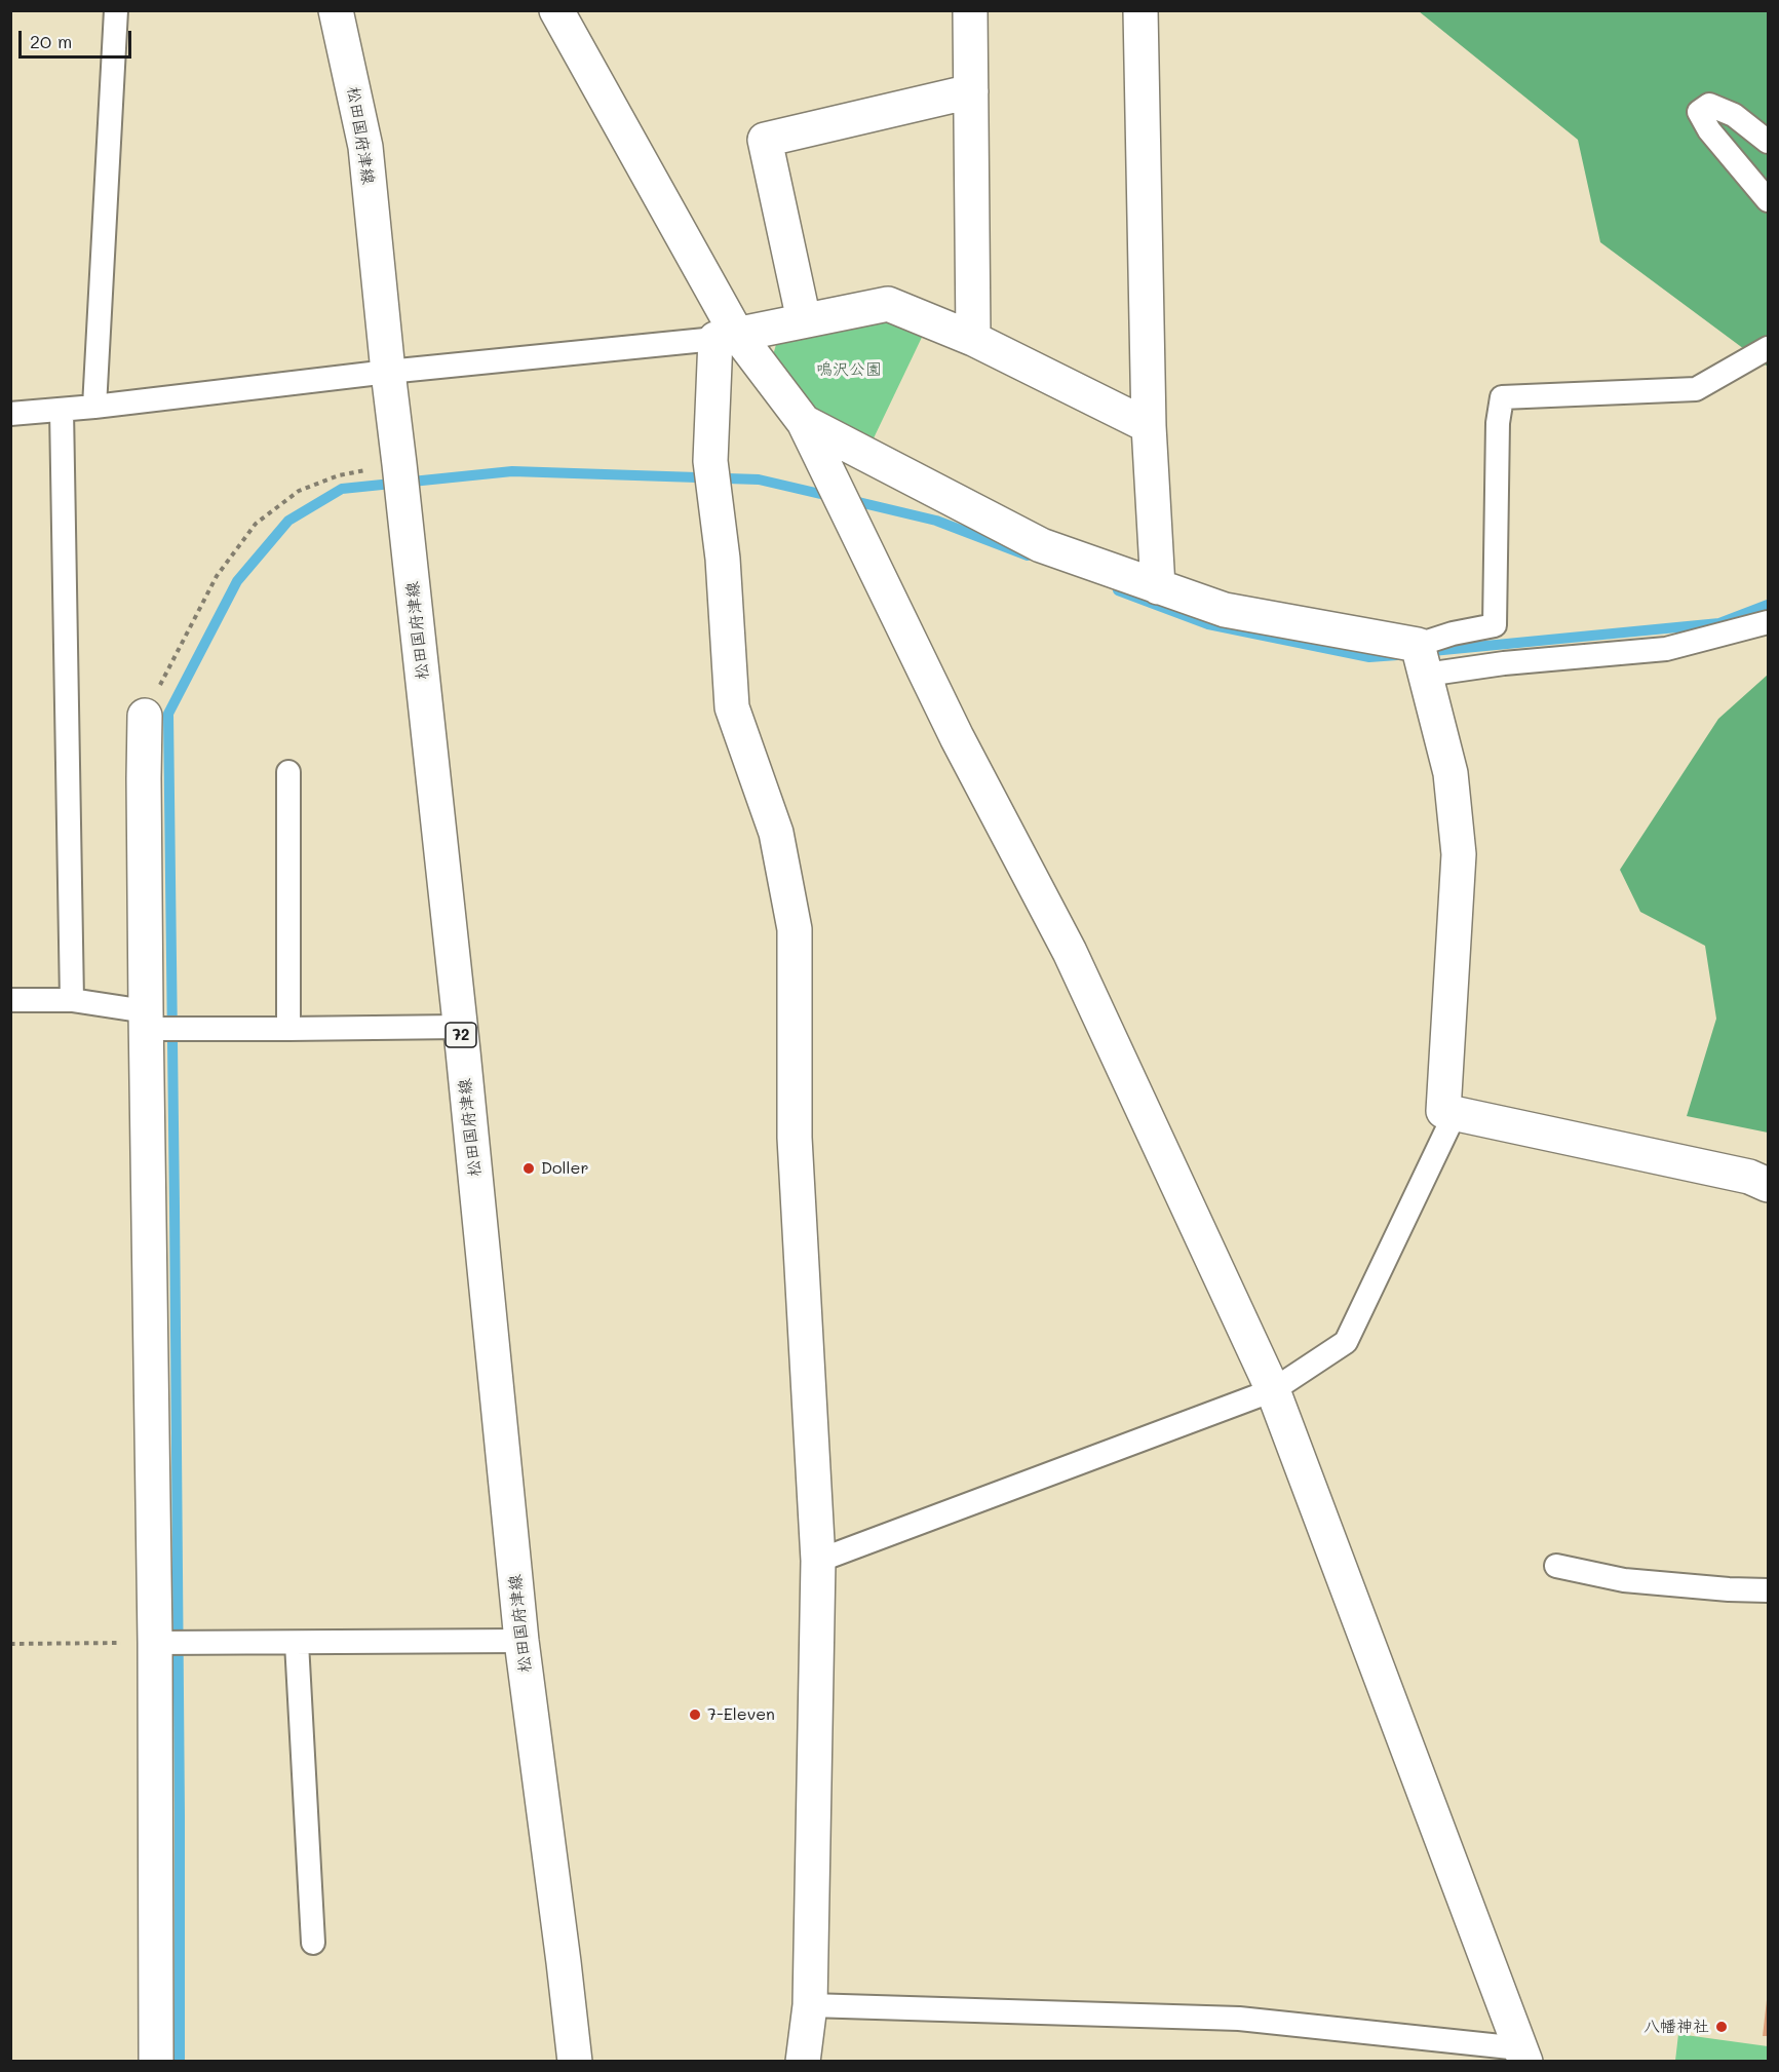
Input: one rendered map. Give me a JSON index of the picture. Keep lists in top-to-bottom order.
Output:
{
  "streets": {
    "street": ["松田国府津線", "72"]
  },
  "parks": ["鳴沢公園"],
  "places": ["Doller", "7-Eleven", "八幡神社"],
  "scale_bar": "20 m"
}
